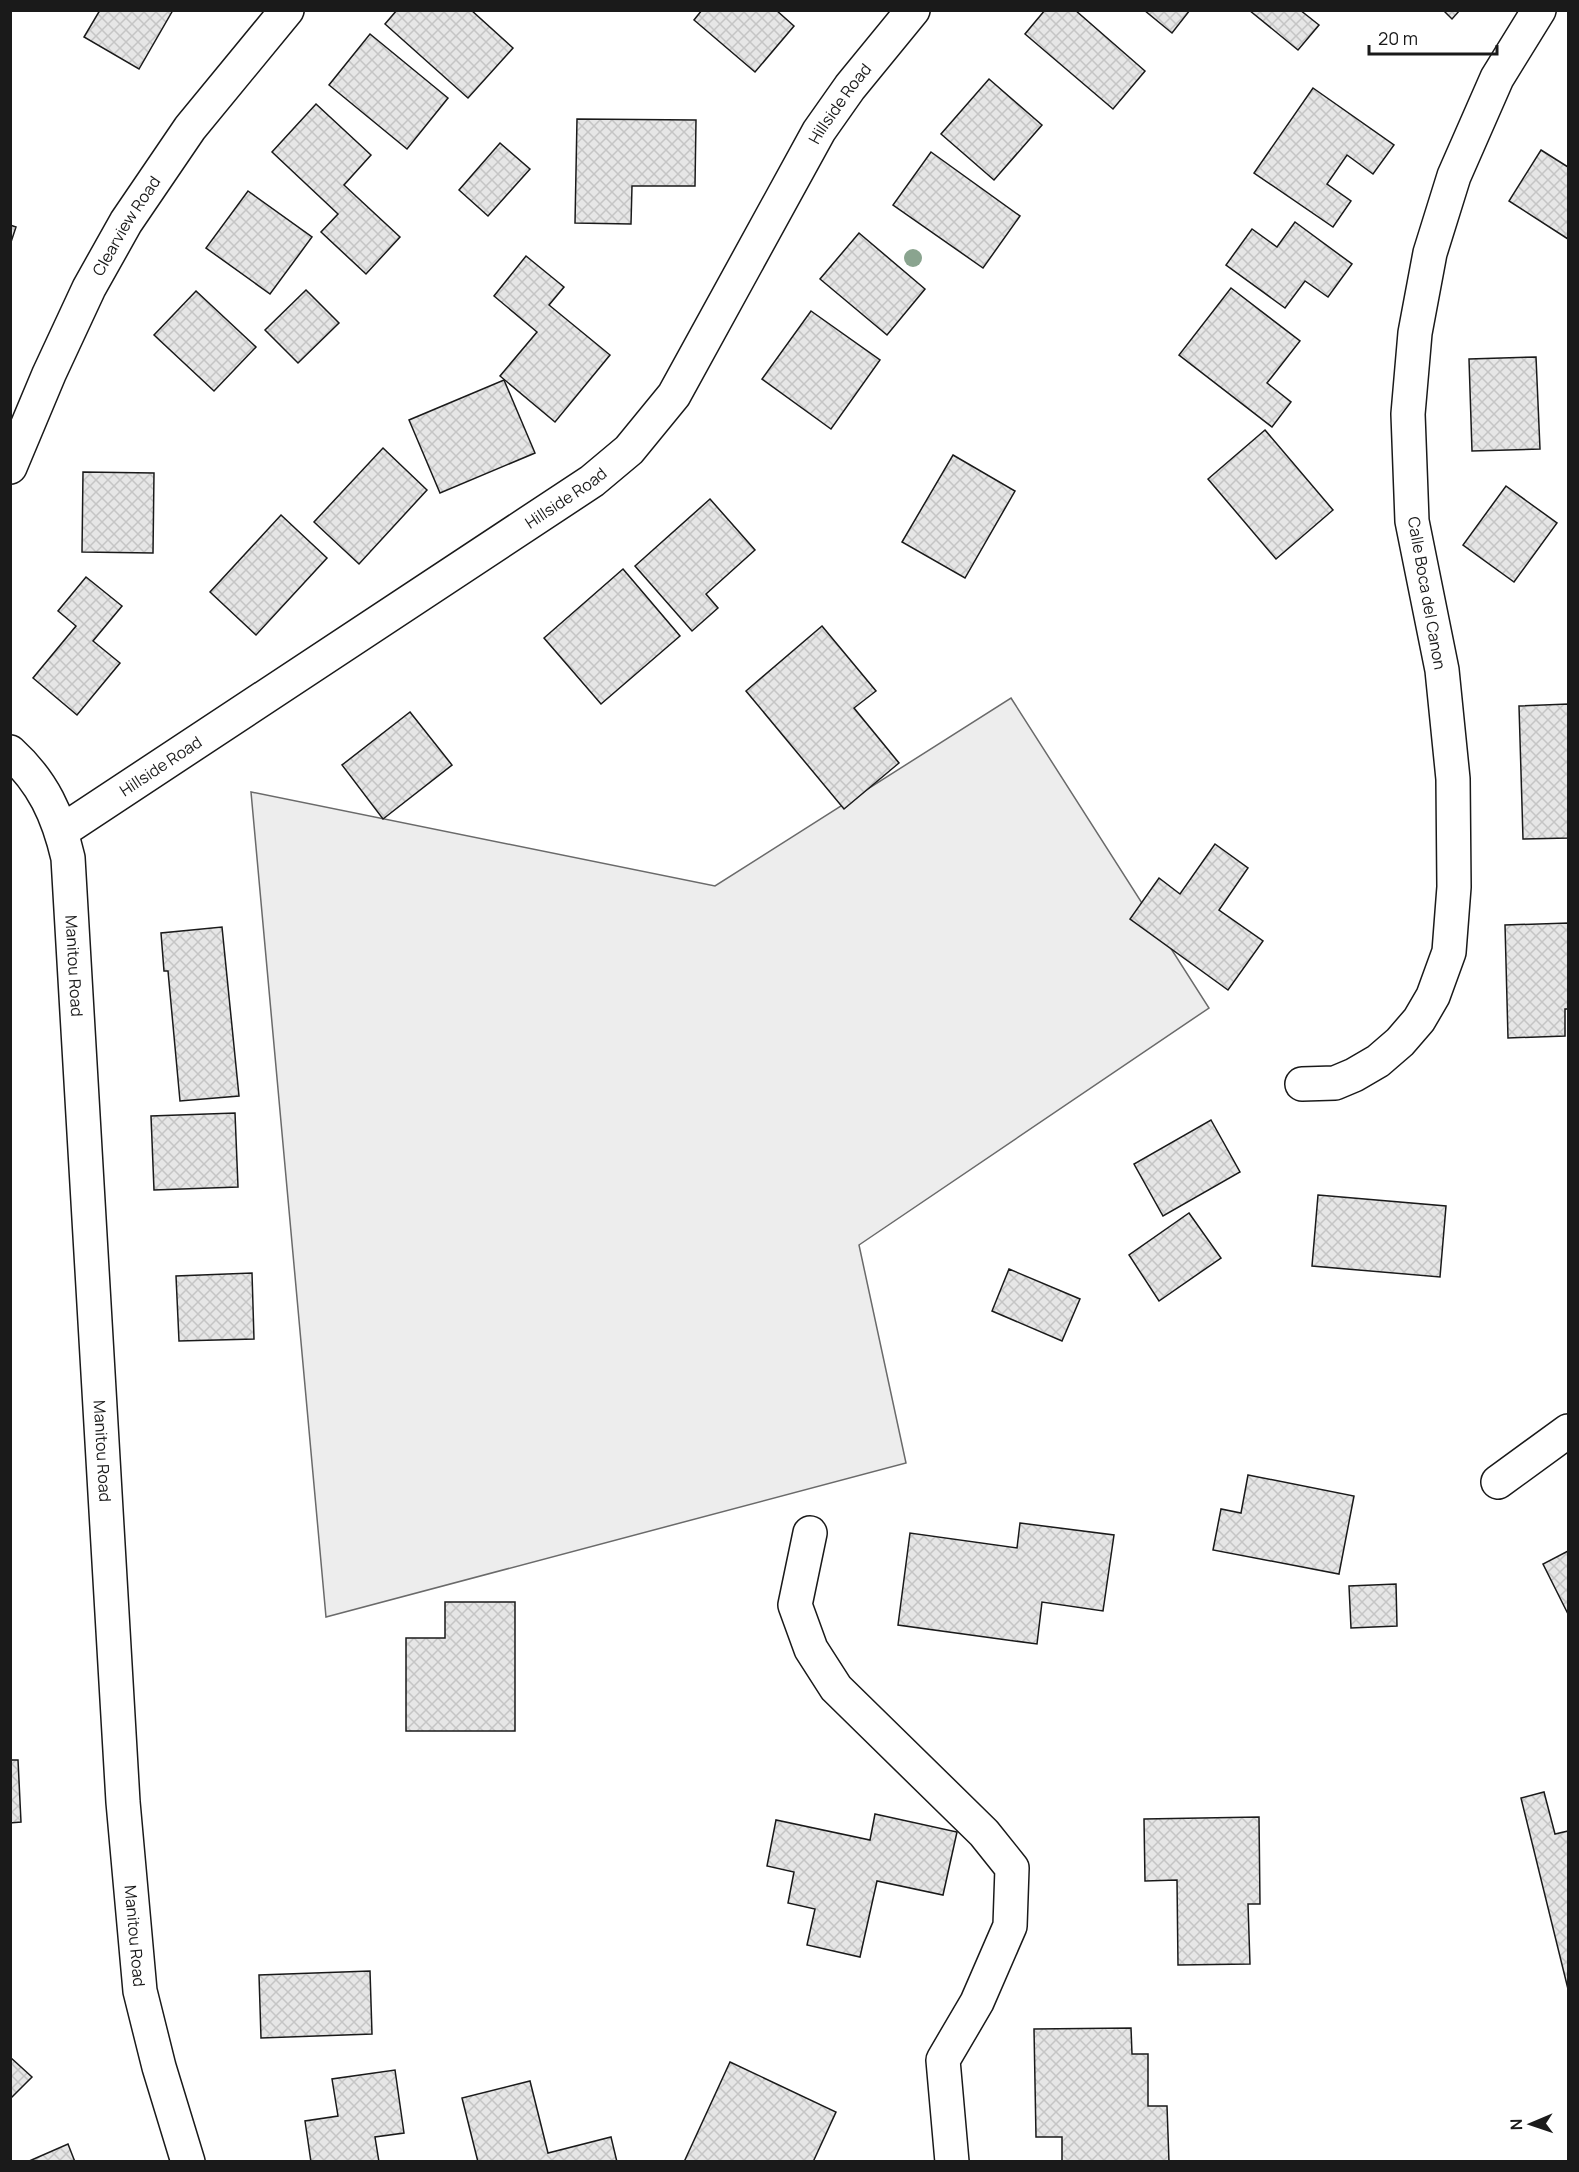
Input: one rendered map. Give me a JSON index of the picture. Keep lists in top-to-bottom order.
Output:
{
  "streets": {
    "street": [
      "Hillside Road",
      "Clearview Road",
      "Calle Boca del Canon",
      "Manitou Road"
    ]
  },
  "crossings": [
    ["Hillside Road", "Manitou Road"]
  ],
  "scale_bar": "20 m",
  "north": "left"
}
